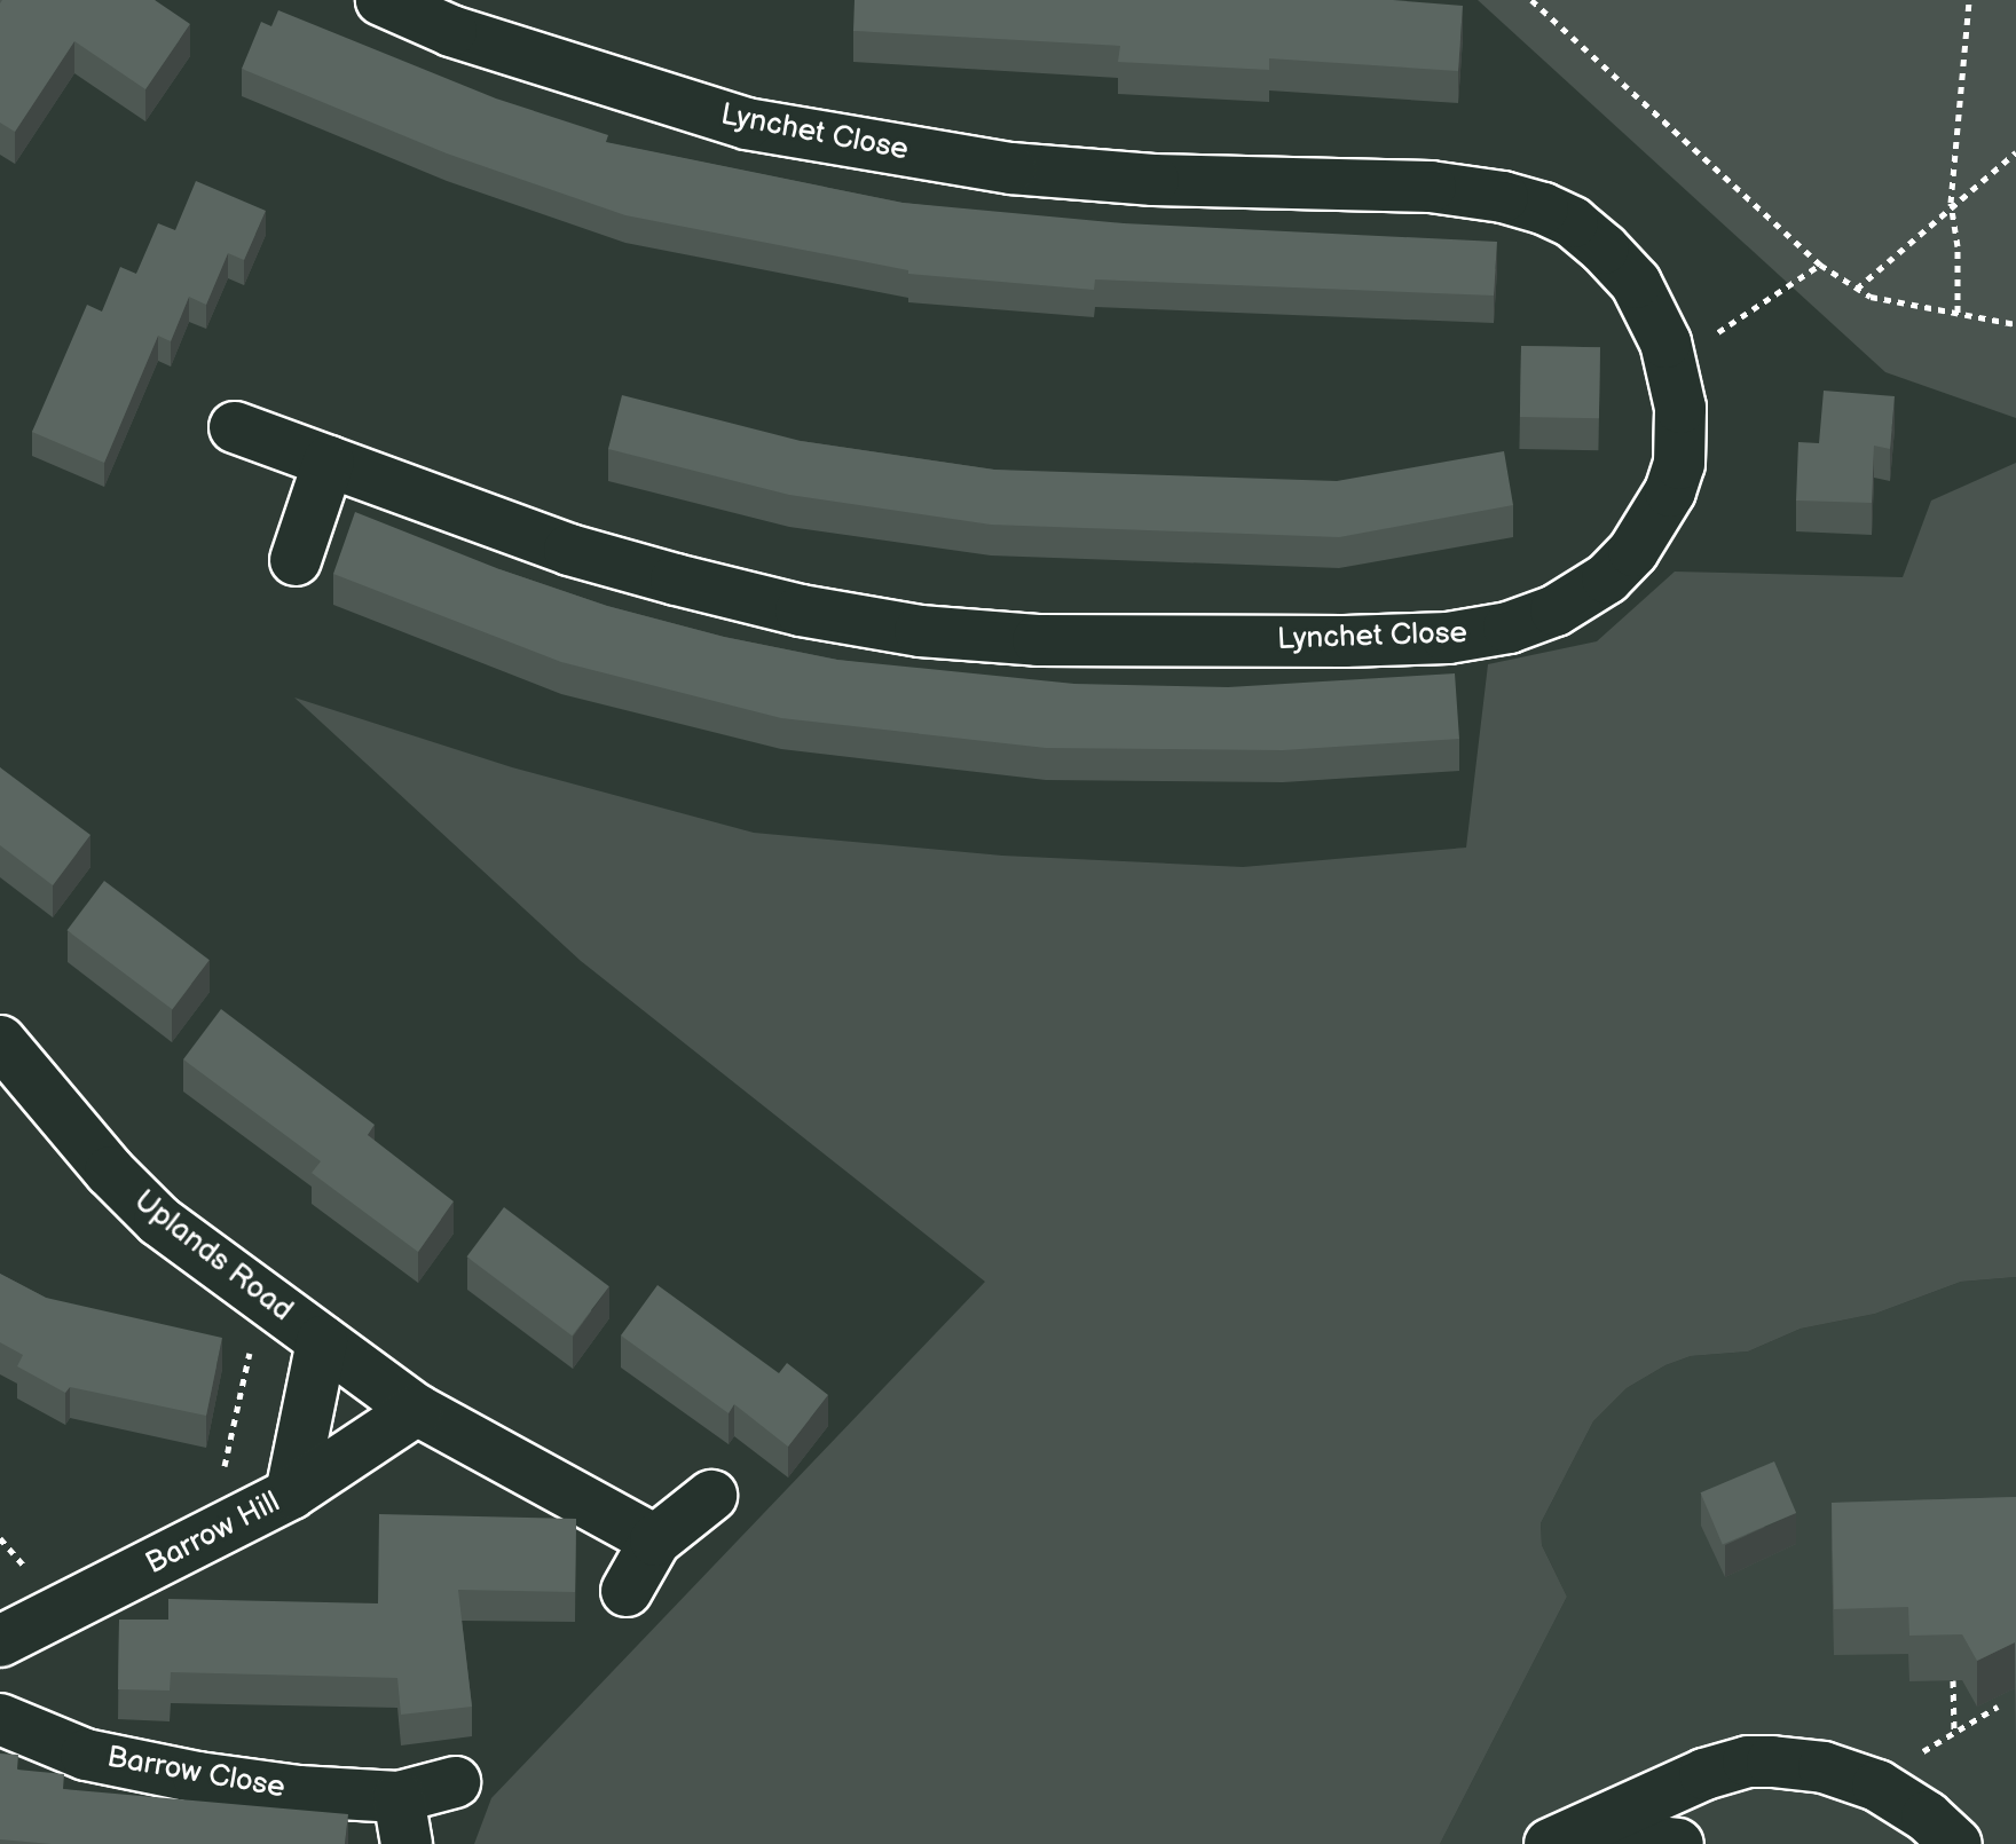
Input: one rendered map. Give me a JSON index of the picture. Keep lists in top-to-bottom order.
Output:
{
  "streets": {
    "street": [
      "Lynchet Close",
      "Uplands Road",
      "Barrow Hill",
      "Barrow Close"
    ]
  },
  "crossings": [
    ["Uplands Road", "Barrow Hill"]
  ]
}
